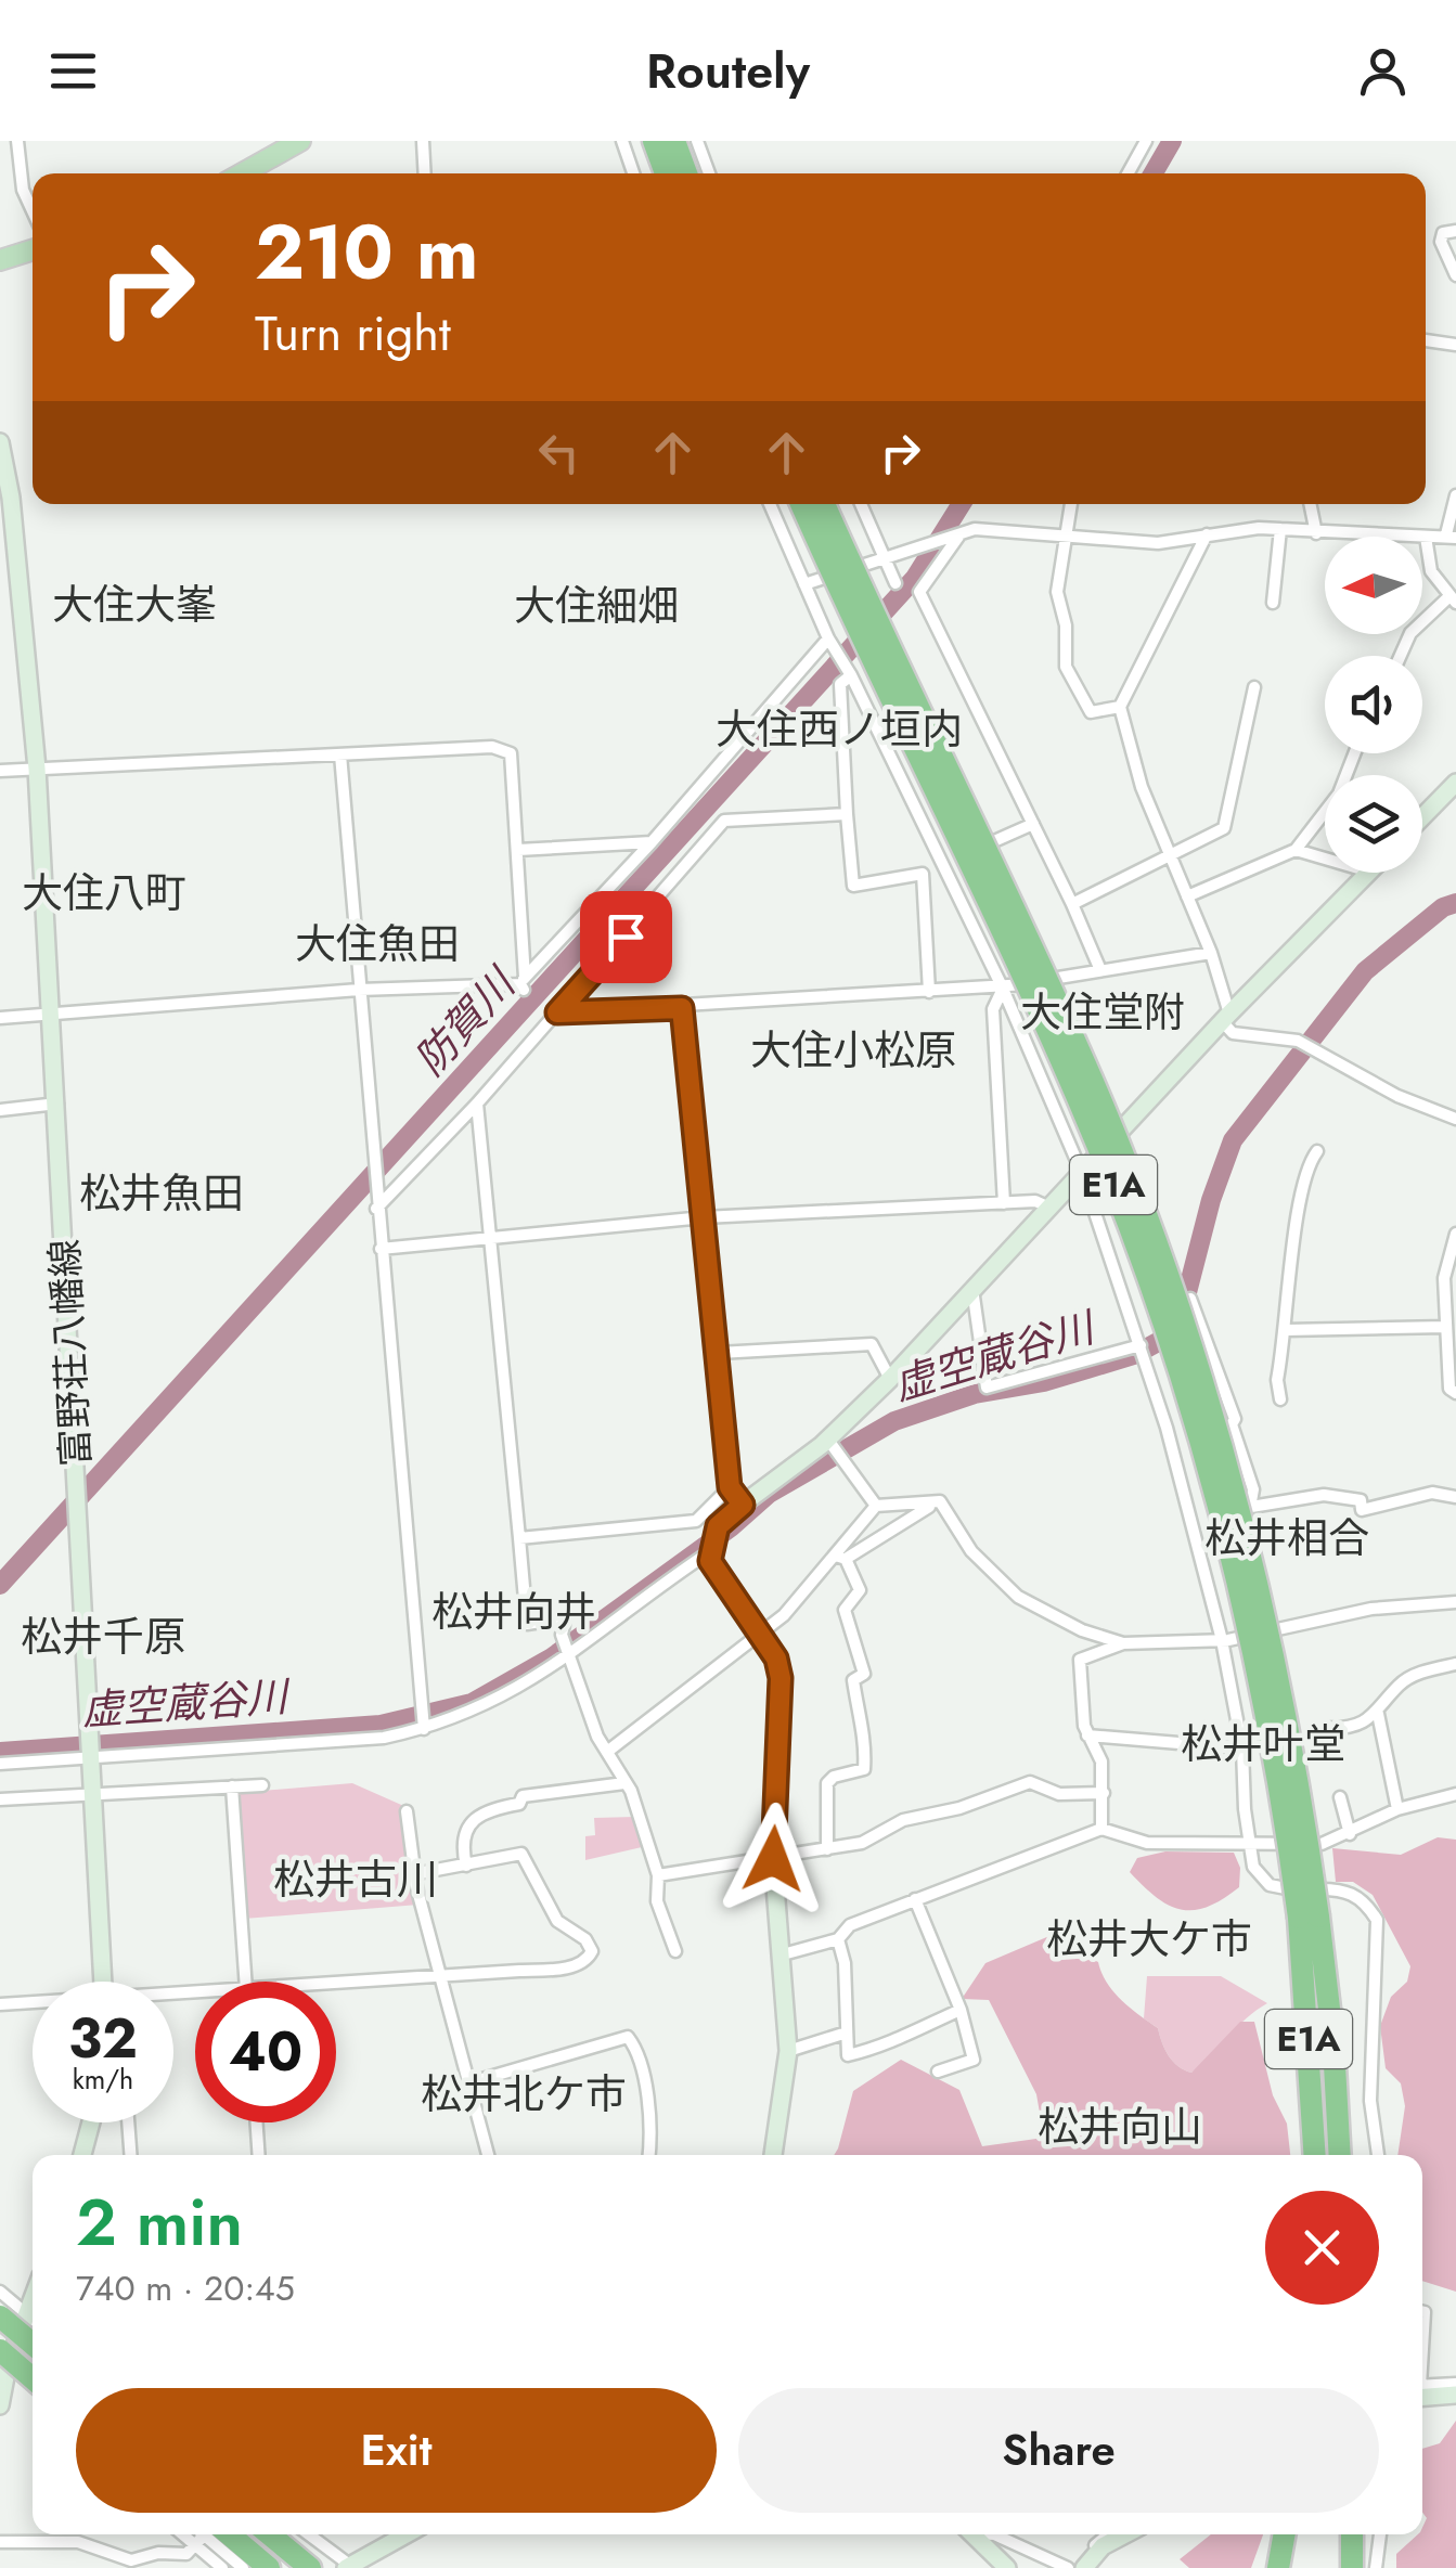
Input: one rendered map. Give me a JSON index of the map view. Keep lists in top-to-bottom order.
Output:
{
  "streets": {
    "highway": ["E1A"],
    "main road": ["富野荘八幡線"]
  },
  "districts": [
    "大住大峯",
    "大住細畑",
    "大住西ノ垣内",
    "大住八町",
    "大住魚田",
    "大住堂附",
    "大住小松原",
    "松井魚田",
    "松井相合",
    "松井向井",
    "松井千原",
    "松井叶堂",
    "松井古川",
    "松井大ケ市",
    "松井北ケ市",
    "松井向山"
  ],
  "water": ["防賀川", "虚空蔵谷川"],
  "north": "left",
  "page": {
    "header": "Routely",
    "turn": ["210 m", "Turn right"],
    "speed": "32 km/h",
    "limit": "40",
    "heading": ["2 min", "740 m · 20:45"],
    "buttons": ["Exit", "Share"]
  }
}
